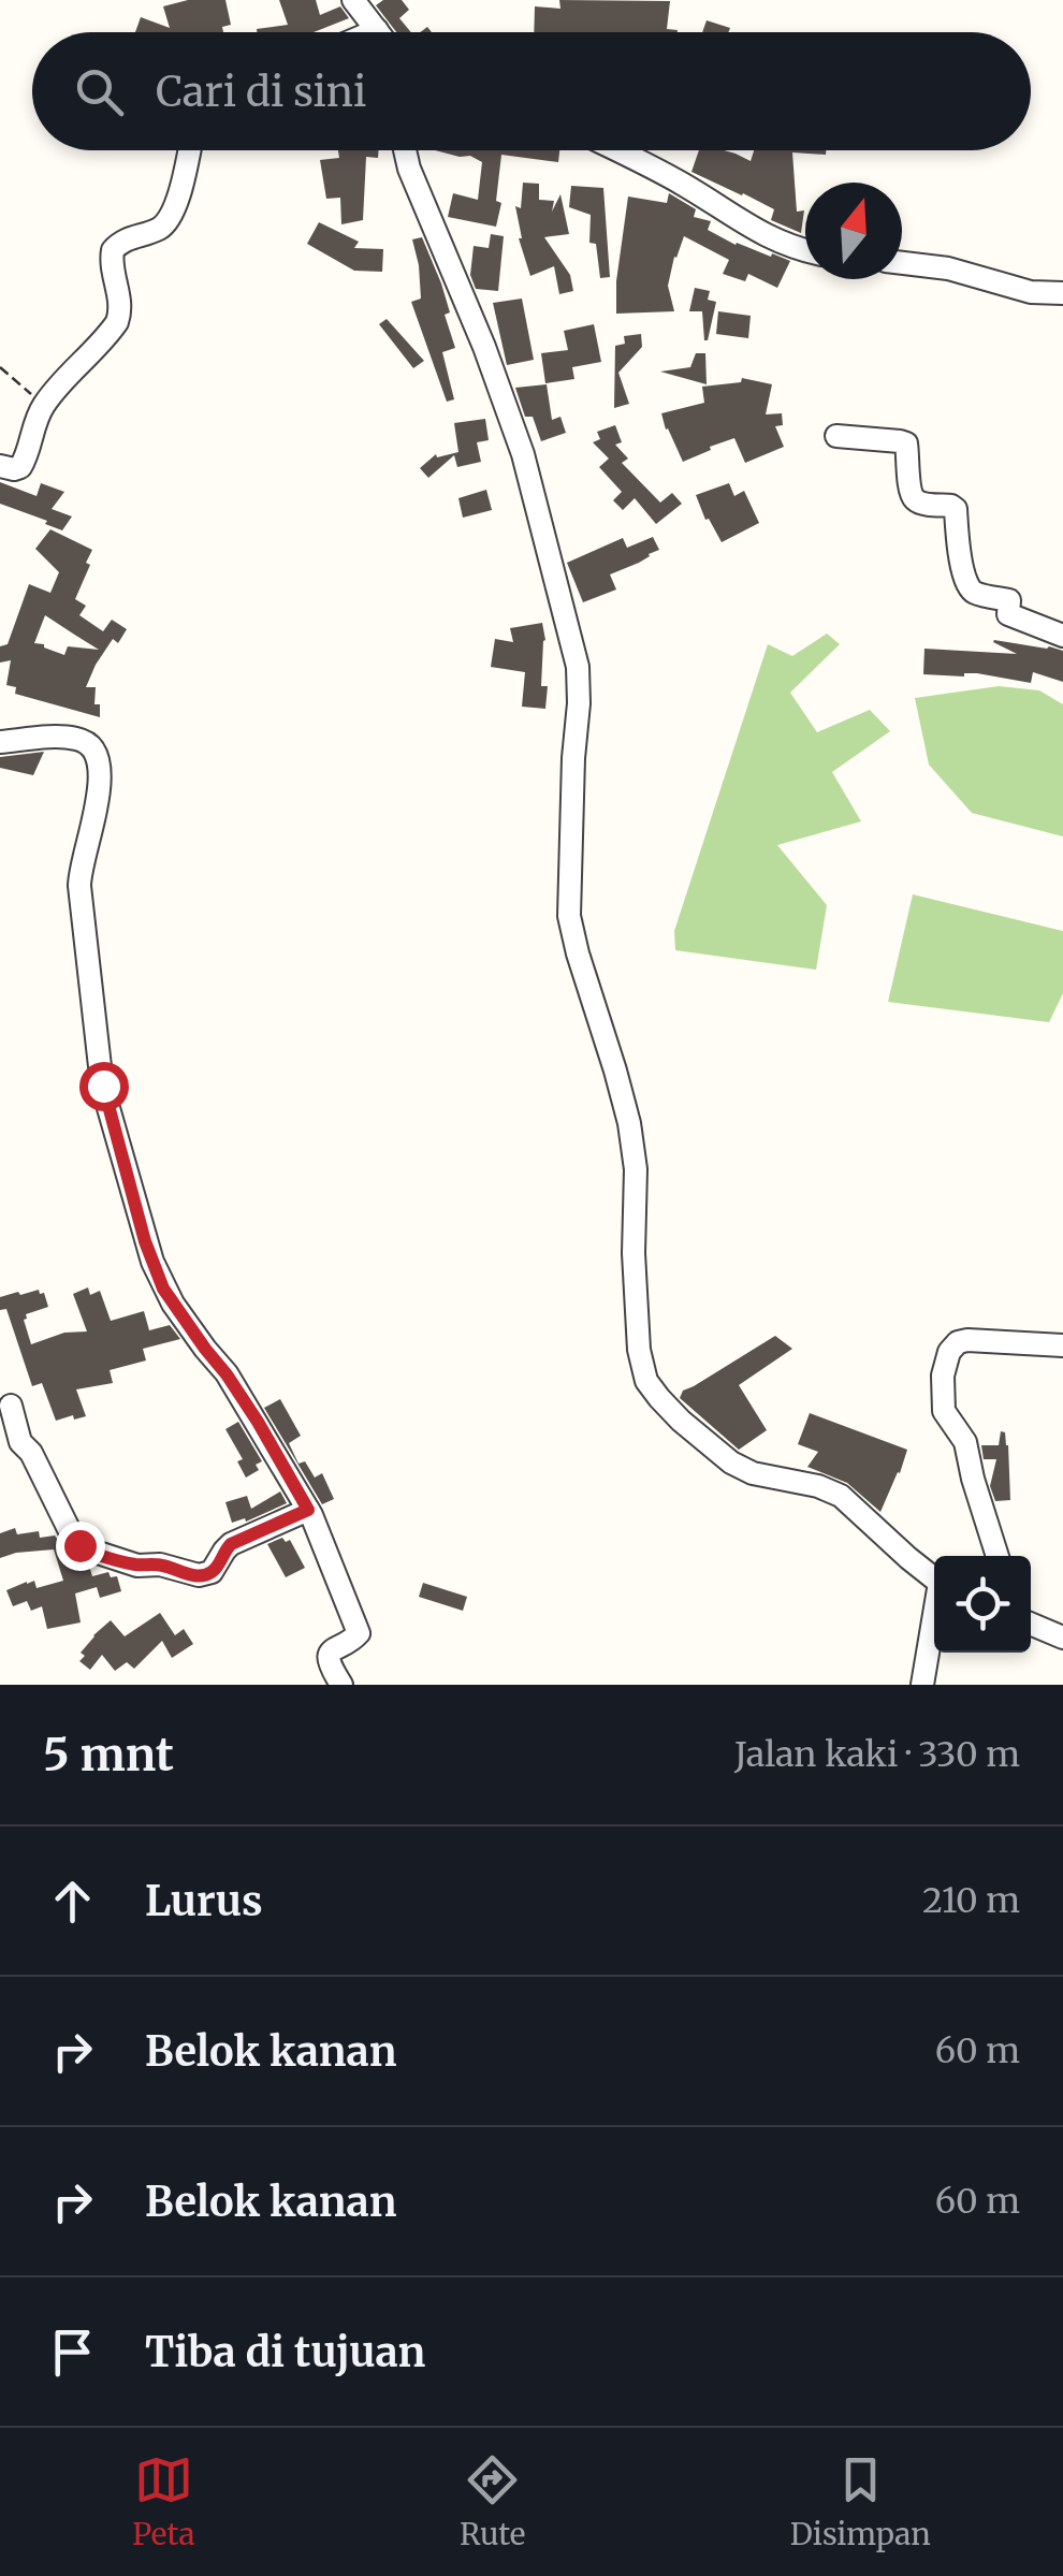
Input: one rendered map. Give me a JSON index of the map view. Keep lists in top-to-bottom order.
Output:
{
  "north": "top",
  "page": {
    "search": "Cari di sini",
    "heading": ["5 mnt", "Jalan kaki · 330 m"],
    "list": [
      ["Lurus", "210 m"],
      ["Belok kanan", "60 m"],
      ["Belok kanan", "60 m"],
      "Tiba di tujuan"
    ],
    "nav": ["Peta", "Rute", "Disimpan"]
  }
}
